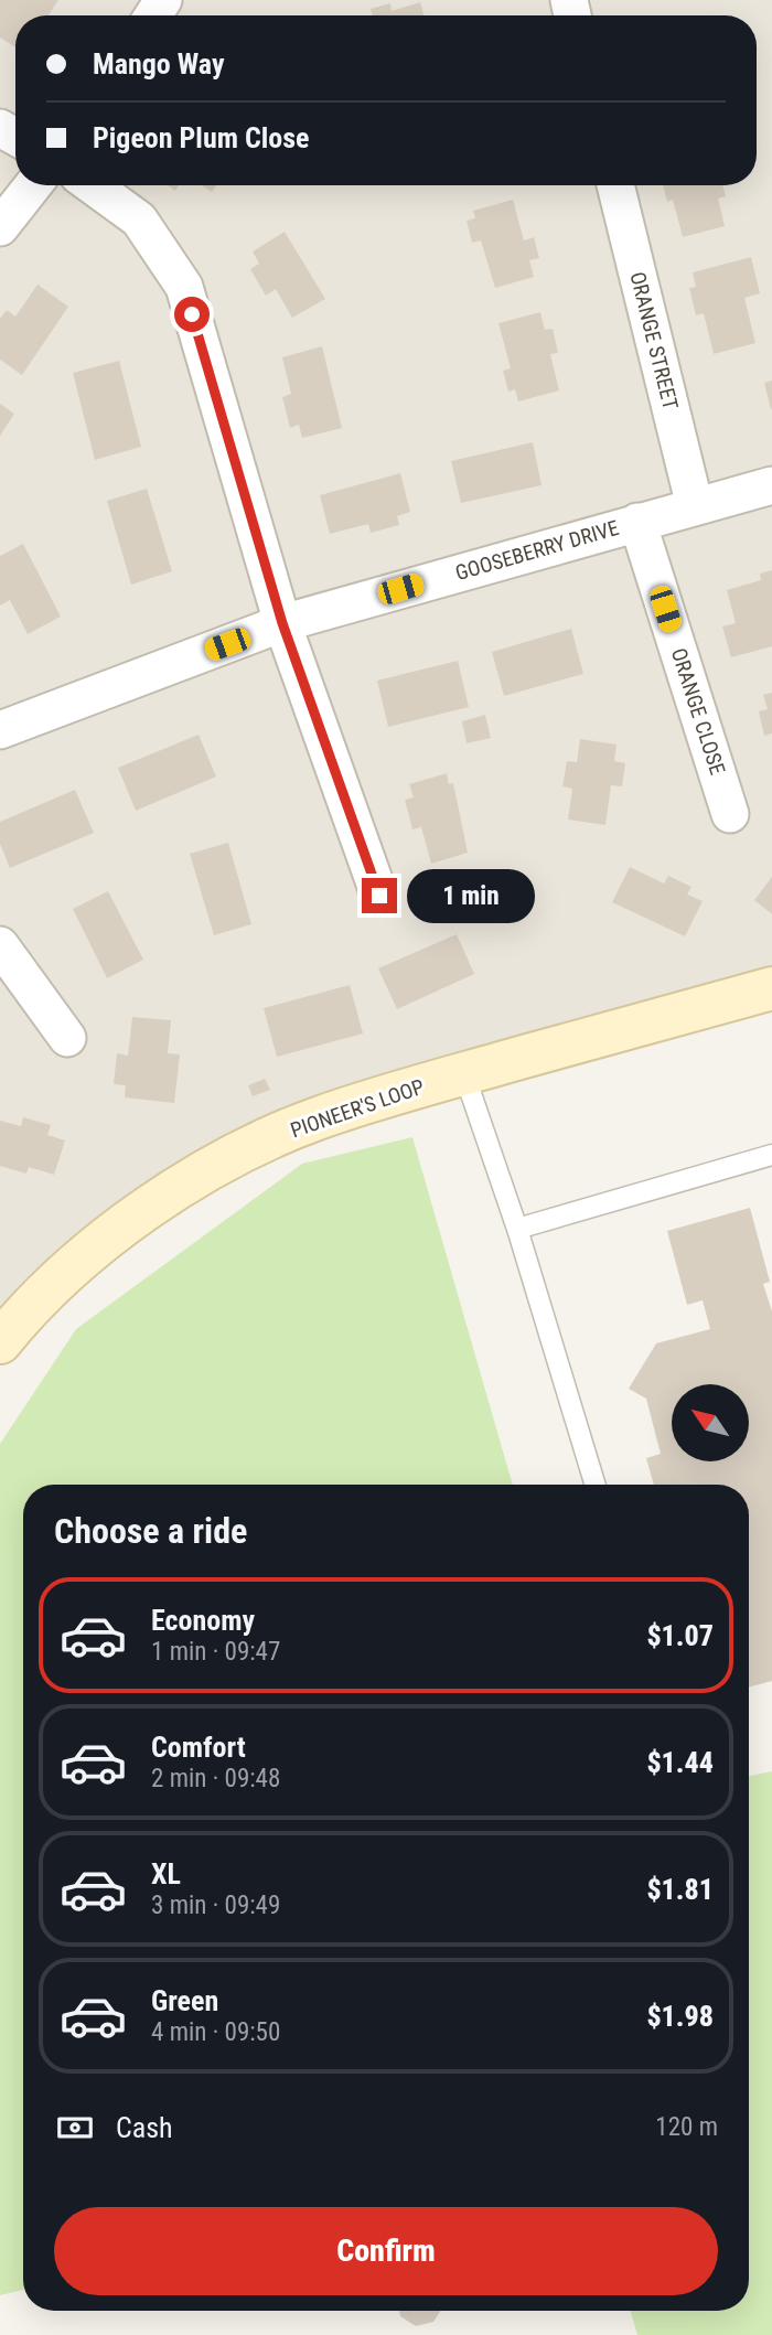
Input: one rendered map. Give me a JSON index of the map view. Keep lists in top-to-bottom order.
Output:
{
  "streets": {
    "street": [
      "ORANGE STREET",
      "GOOSEBERRY DRIVE",
      "ORANGE CLOSE",
      "PIONEER'S LOOP"
    ]
  },
  "crossings": [
    ["ORANGE STREET", "GOOSEBERRY DRIVE"],
    ["GOOSEBERRY DRIVE", "ORANGE CLOSE"]
  ],
  "north": "top left",
  "page": {
    "banner": ["Mango Way", "Pigeon Plum Close"],
    "bubble": "1 min",
    "heading": "Choose a ride",
    "list": [
      {
        "name": "Economy",
        "note": "1 min · 09:47",
        "value": "$1.07"
      },
      {
        "name": "Comfort",
        "note": "2 min · 09:48",
        "value": "$1.44"
      },
      {
        "name": "XL",
        "note": "3 min · 09:49",
        "value": "$1.81"
      },
      {
        "name": "Green",
        "note": "4 min · 09:50",
        "value": "$1.98"
      }
    ],
    "pay": ["Cash", "120 m"],
    "buttons": "Confirm"
  }
}
